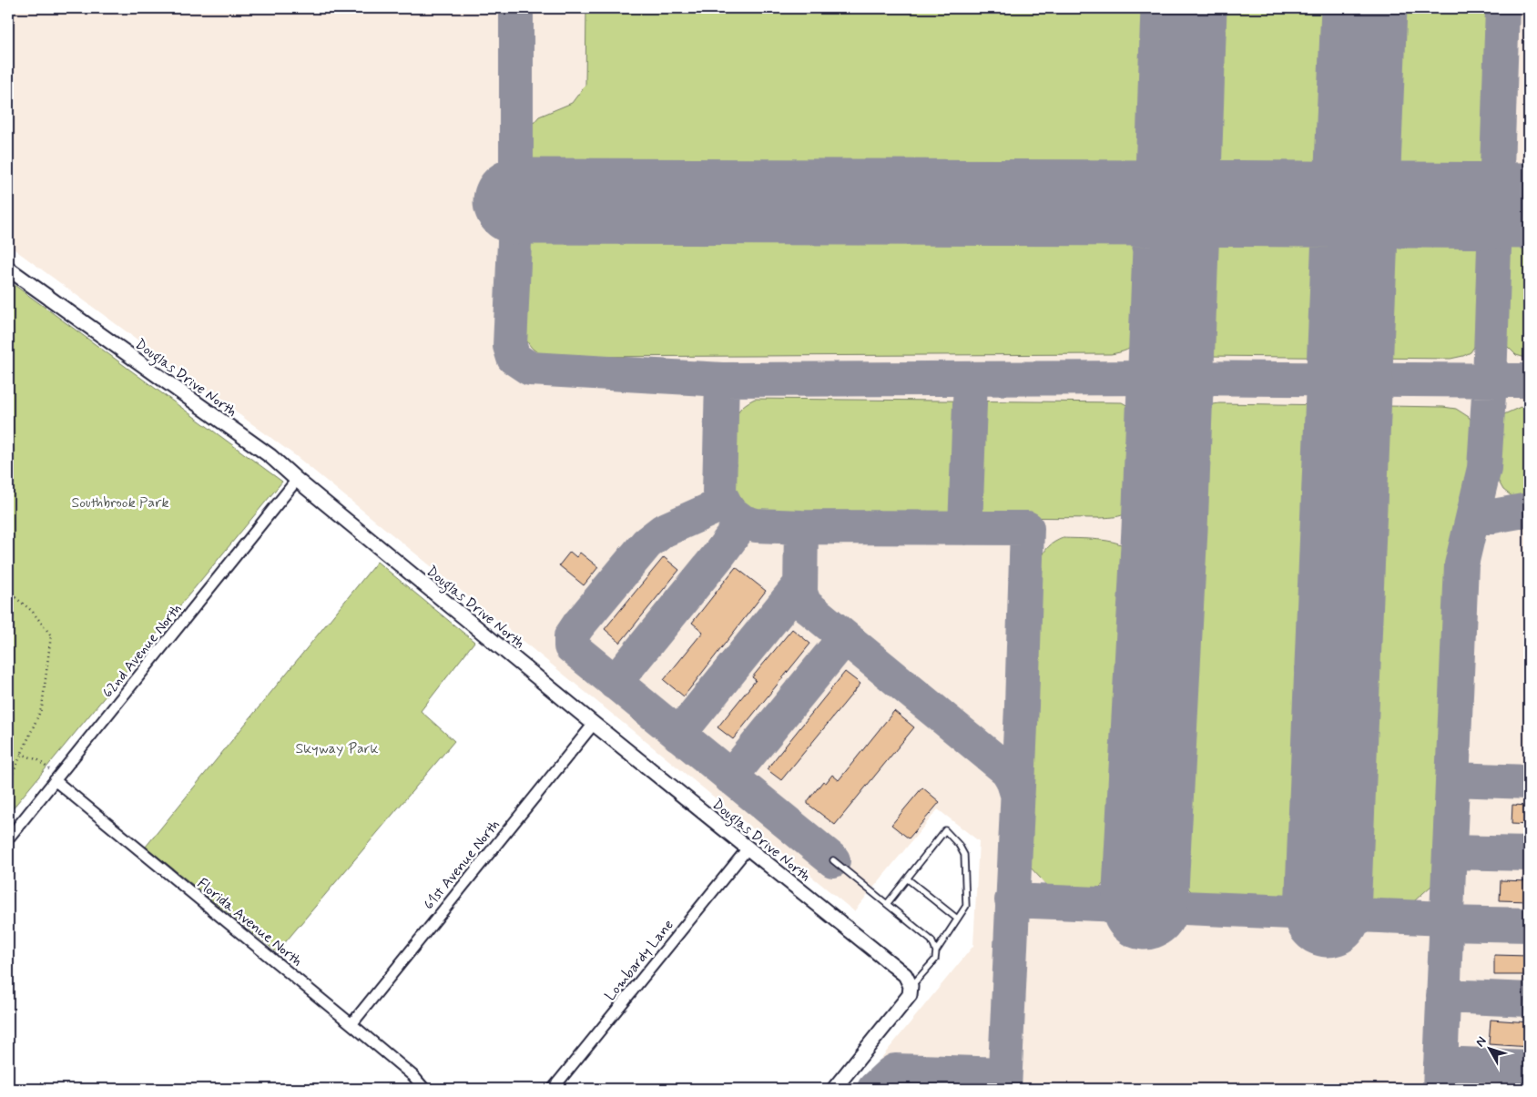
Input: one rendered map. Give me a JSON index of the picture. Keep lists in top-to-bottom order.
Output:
{
  "streets": {
    "street": [
      "Douglas Drive North",
      "62nd Avenue North",
      "61st Avenue North",
      "Florida Avenue North",
      "Lombardy Lane"
    ]
  },
  "crossings": [
    ["Douglas Drive North", "62nd Avenue North"],
    ["Douglas Drive North", "61st Avenue North"],
    ["Douglas Drive North", "Lombardy Lane"],
    ["62nd Avenue North", "Florida Avenue North"],
    ["61st Avenue North", "Florida Avenue North"]
  ],
  "parks": ["Southbrook Park", "Skyway Park"],
  "north": "top left"
}
